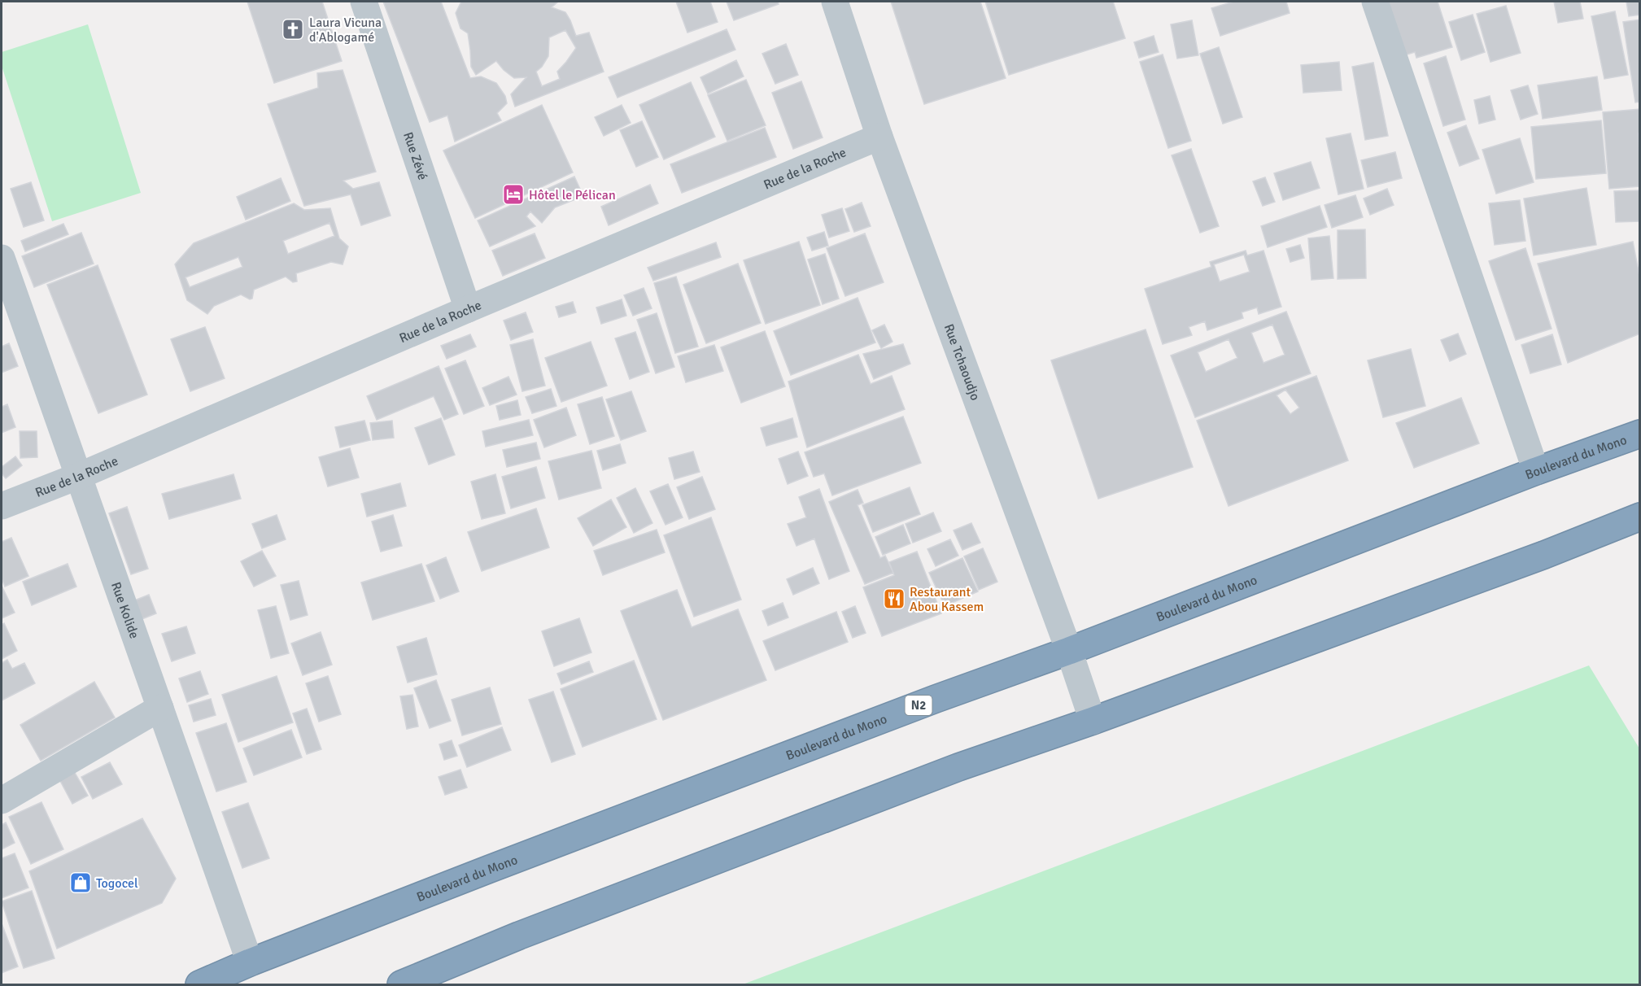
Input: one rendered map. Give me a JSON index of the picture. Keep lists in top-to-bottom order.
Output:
{
  "streets": {
    "highway": ["Boulevard du Mono", "N2"],
    "street": [
      "Rue Zévé",
      "Rue de la Roche",
      "Rue Tchaoudjo",
      "Rue Kolide"
    ]
  },
  "crossings": [
    ["Rue Zévé", "Rue de la Roche"],
    ["Rue de la Roche", "Rue Tchaoudjo"],
    ["Rue de la Roche", "Rue Kolide"],
    ["Rue Tchaoudjo", "Boulevard du Mono"],
    ["Boulevard du Mono", "Rue Kolide"]
  ],
  "places": {
    "church": ["Laura Vicuna d'Ablogamé"],
    "hotel": ["Hôtel le Pélican"],
    "restaurant": ["Restaurant Abou Kassem"],
    "shop": ["Togocel"]
  }
}
